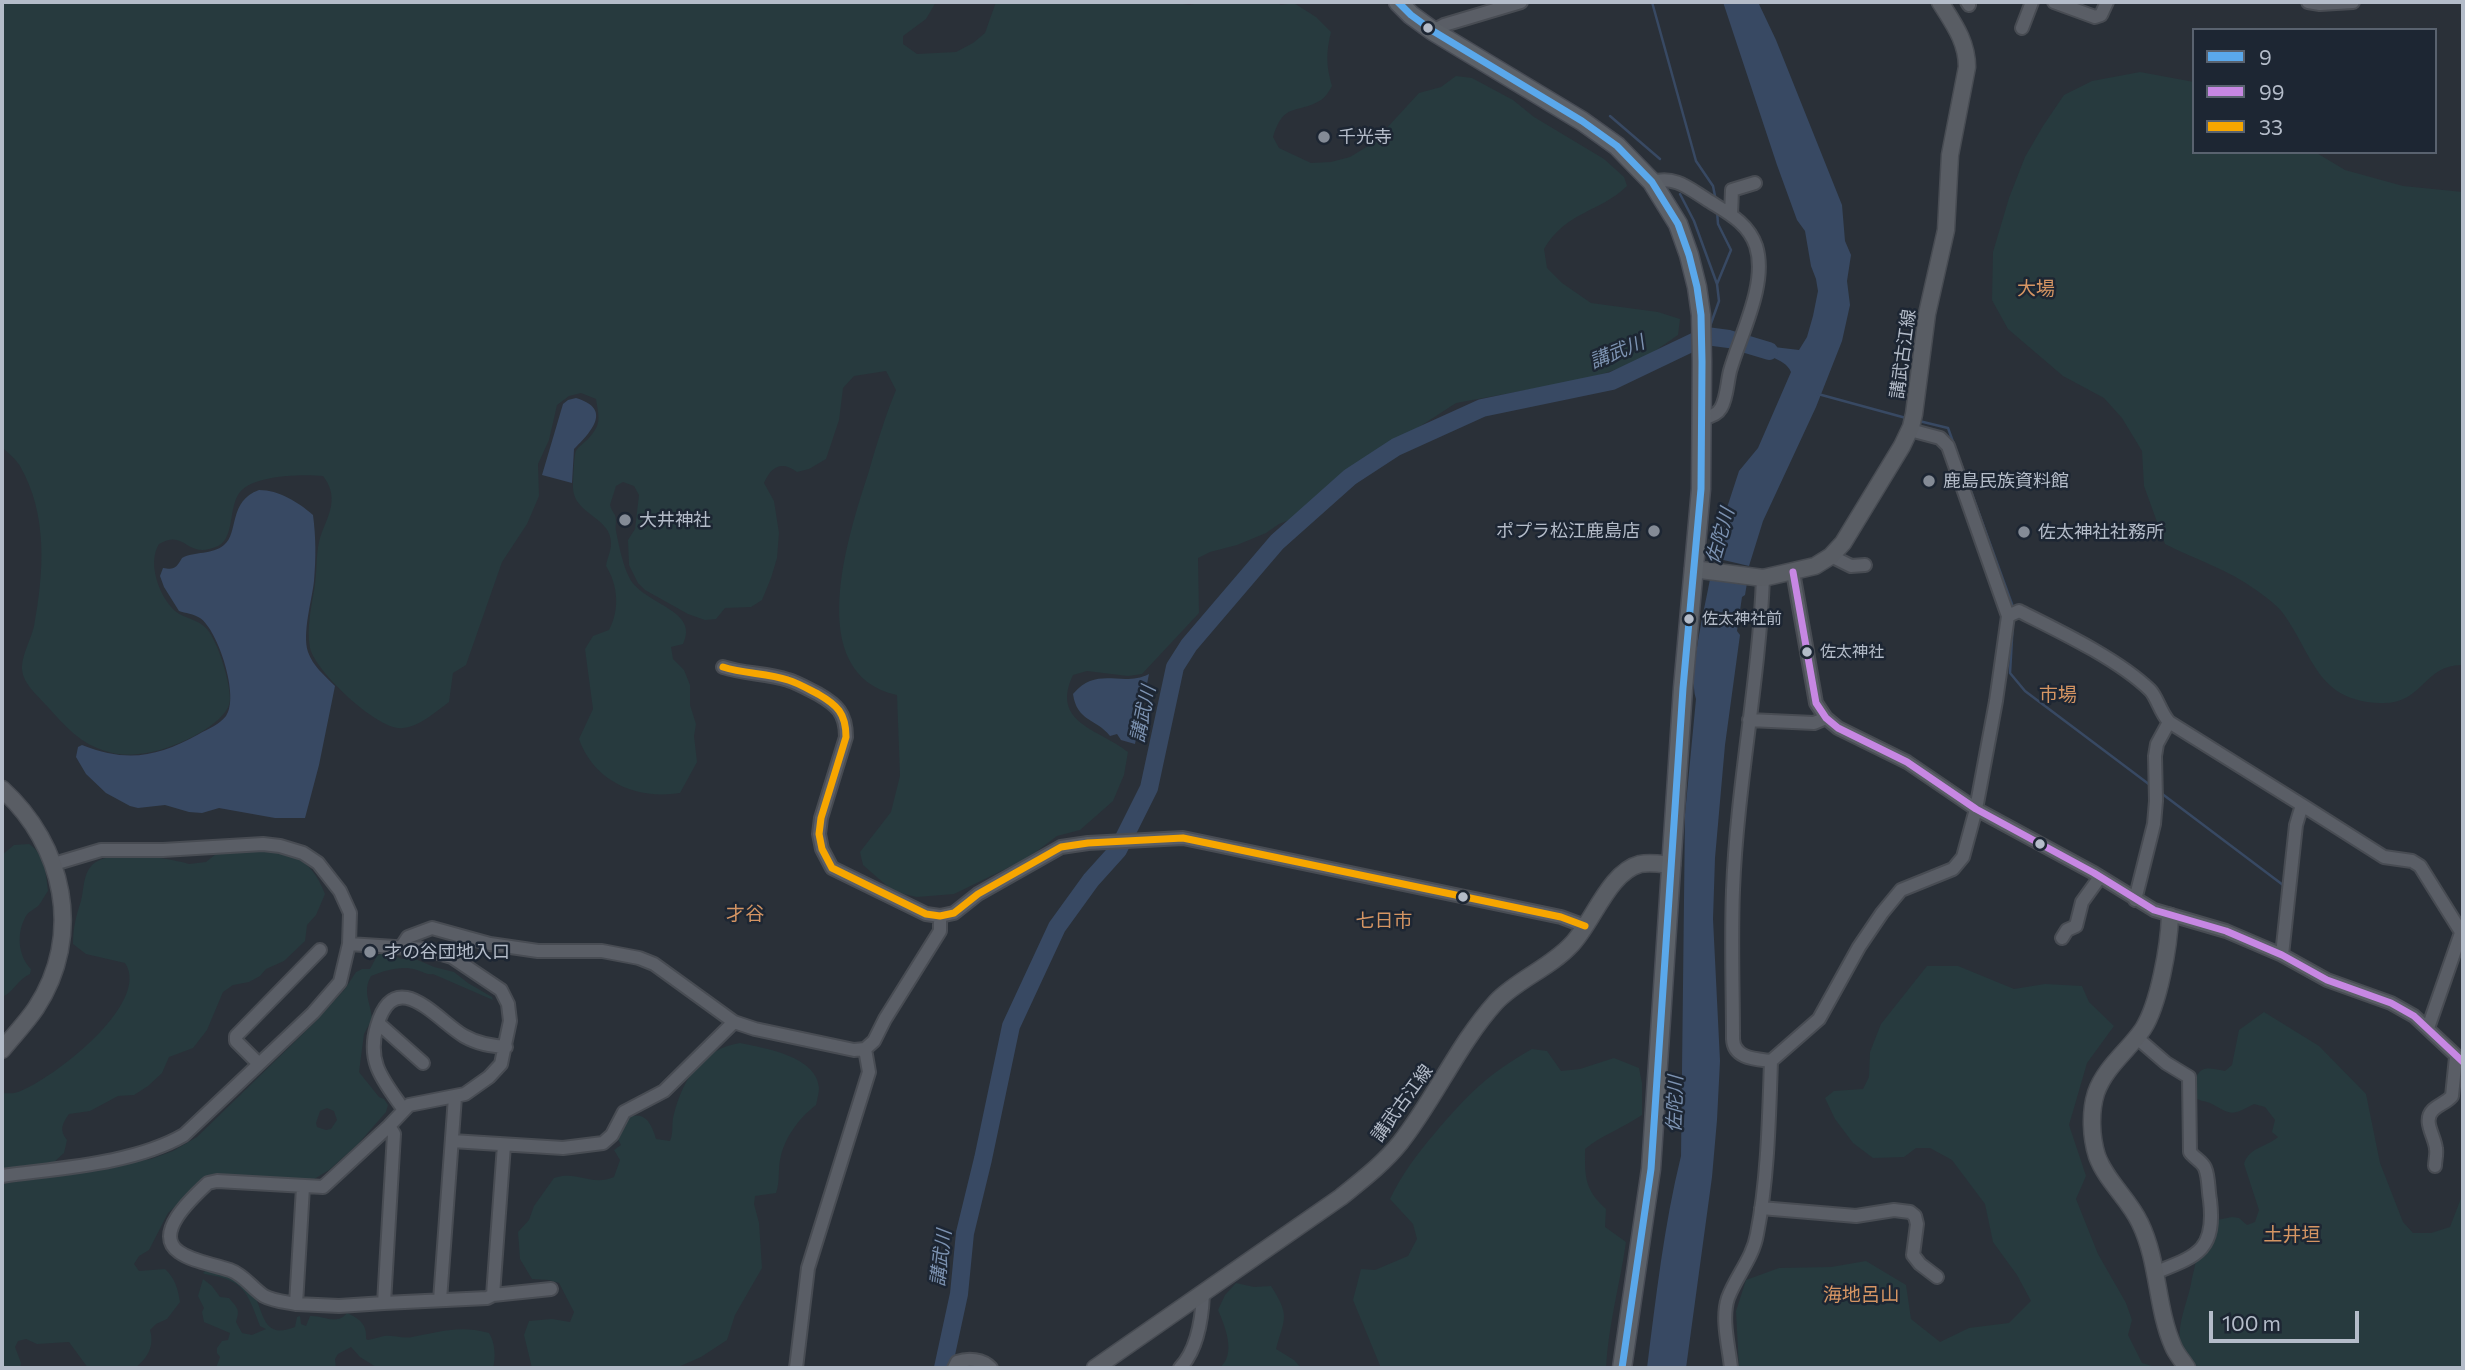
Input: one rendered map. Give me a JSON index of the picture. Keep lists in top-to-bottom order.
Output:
{
  "streets": {
    "main road": ["講武古江線"]
  },
  "districts": [
    "大場",
    "市場",
    "才谷",
    "七日市",
    "土井垣",
    "海地呂山"
  ],
  "water": ["講武川", "佐陀川"],
  "places": [
    "千光寺",
    "鹿島民族資料館",
    "大井神社",
    "ポプラ松江鹿島店",
    "佐太神社社務所",
    "佐太神社前",
    "佐太神社",
    "才の谷団地入口"
  ],
  "lines": ["transit line 9", "transit line 99", "transit line 33"],
  "legend": ["9", "99", "33"],
  "scale_bar": "100 m"
}
